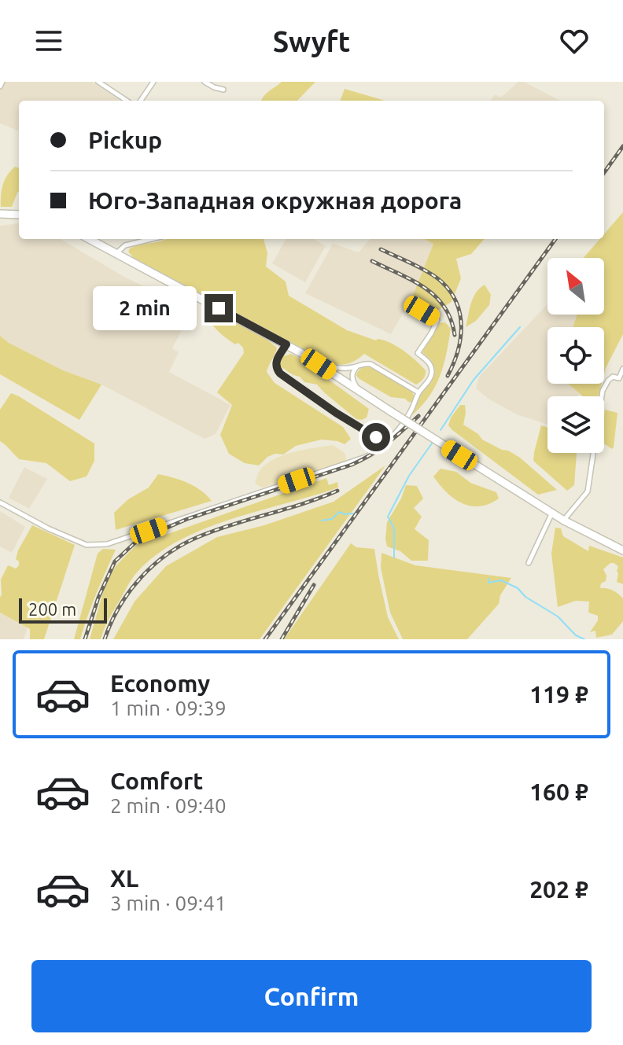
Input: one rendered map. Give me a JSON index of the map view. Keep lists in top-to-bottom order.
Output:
{
  "scale_bar": "200 m",
  "north": "top left",
  "page": {
    "header": "Swyft",
    "banner": ["Pickup", "Юго-Западная окружная дорога"],
    "bubble": "2 min",
    "scale": "200 m",
    "list": [
      {
        "name": "Economy",
        "note": "1 min · 09:39",
        "value": "119 ₽"
      },
      {
        "name": "Comfort",
        "note": "2 min · 09:40",
        "value": "160 ₽"
      },
      {
        "name": "XL",
        "note": "3 min · 09:41",
        "value": "202 ₽"
      }
    ],
    "buttons": "Confirm"
  }
}
